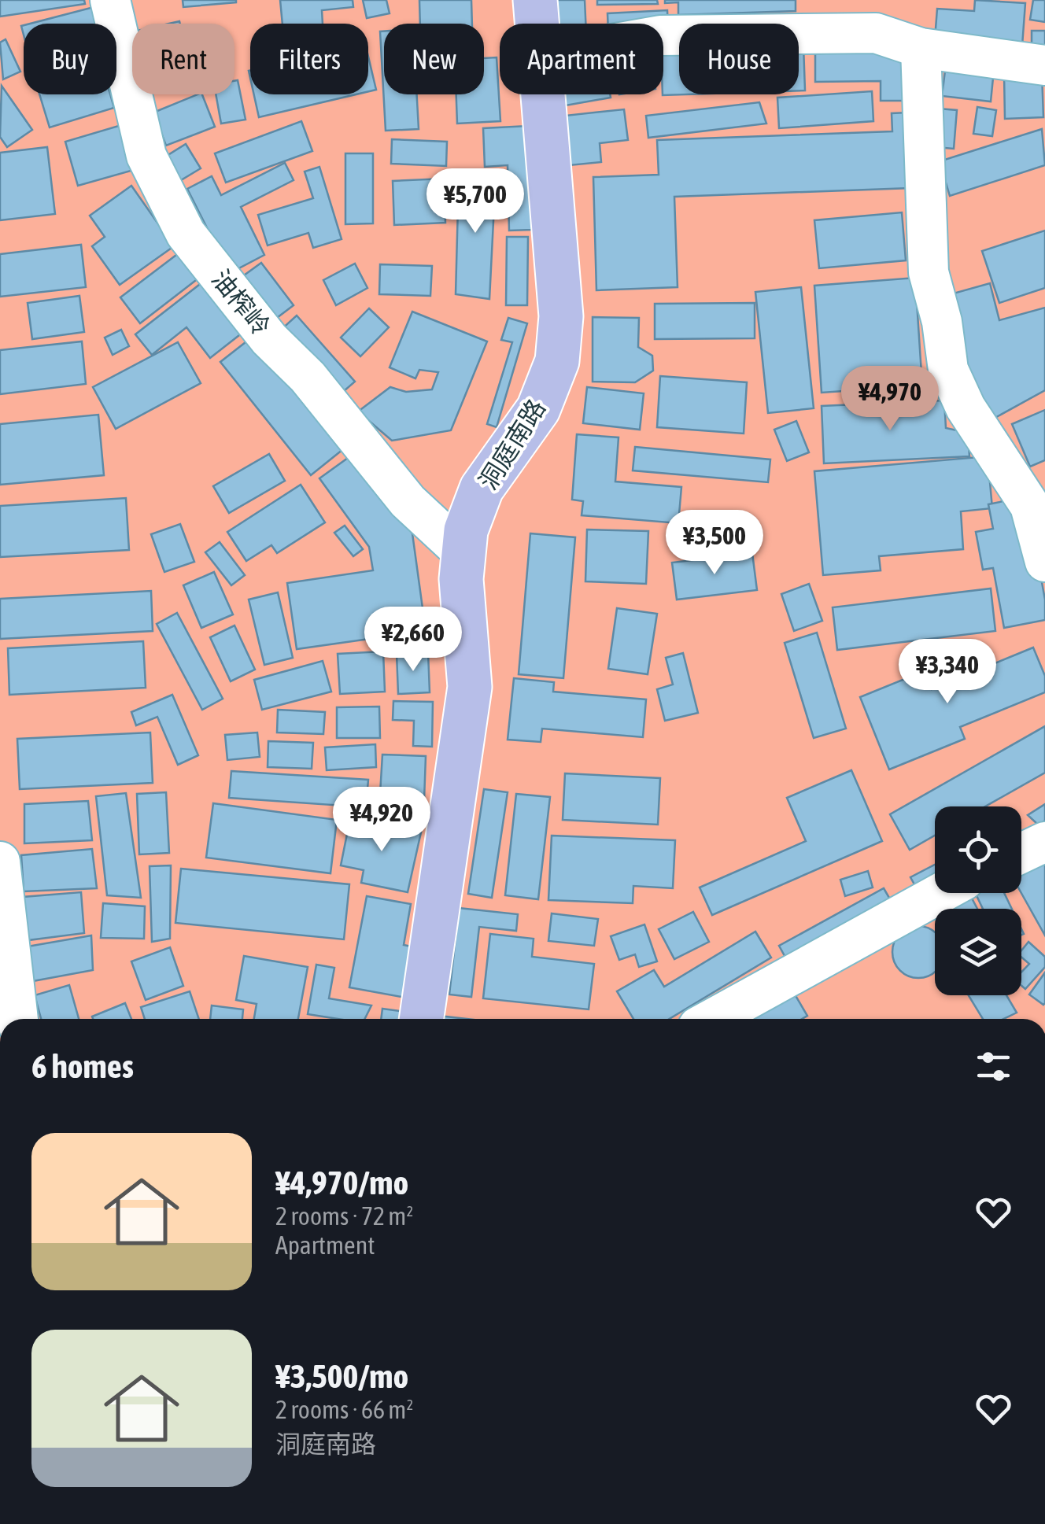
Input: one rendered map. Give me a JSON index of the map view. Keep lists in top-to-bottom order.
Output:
{
  "streets": {
    "main road": ["洞庭南路"],
    "street": ["油榨岭"]
  },
  "crossings": [
    ["油榨岭", "洞庭南路"]
  ],
  "page": {
    "chip": [
      "Buy",
      "Rent",
      "Filters",
      "New",
      "Apartment",
      "House"
    ],
    "price": [
      "¥5,700",
      "¥4,970",
      "¥3,500",
      "¥2,660",
      "¥3,340",
      "¥4,920"
    ],
    "heading": "6 homes",
    "list": [
      {
        "name": "¥4,970/mo",
        "note": "2 rooms · 72 m² · Apartment"
      },
      {
        "name": "¥3,500/mo",
        "note": "2 rooms · 66 m² · 洞庭南路"
      }
    ]
  }
}
